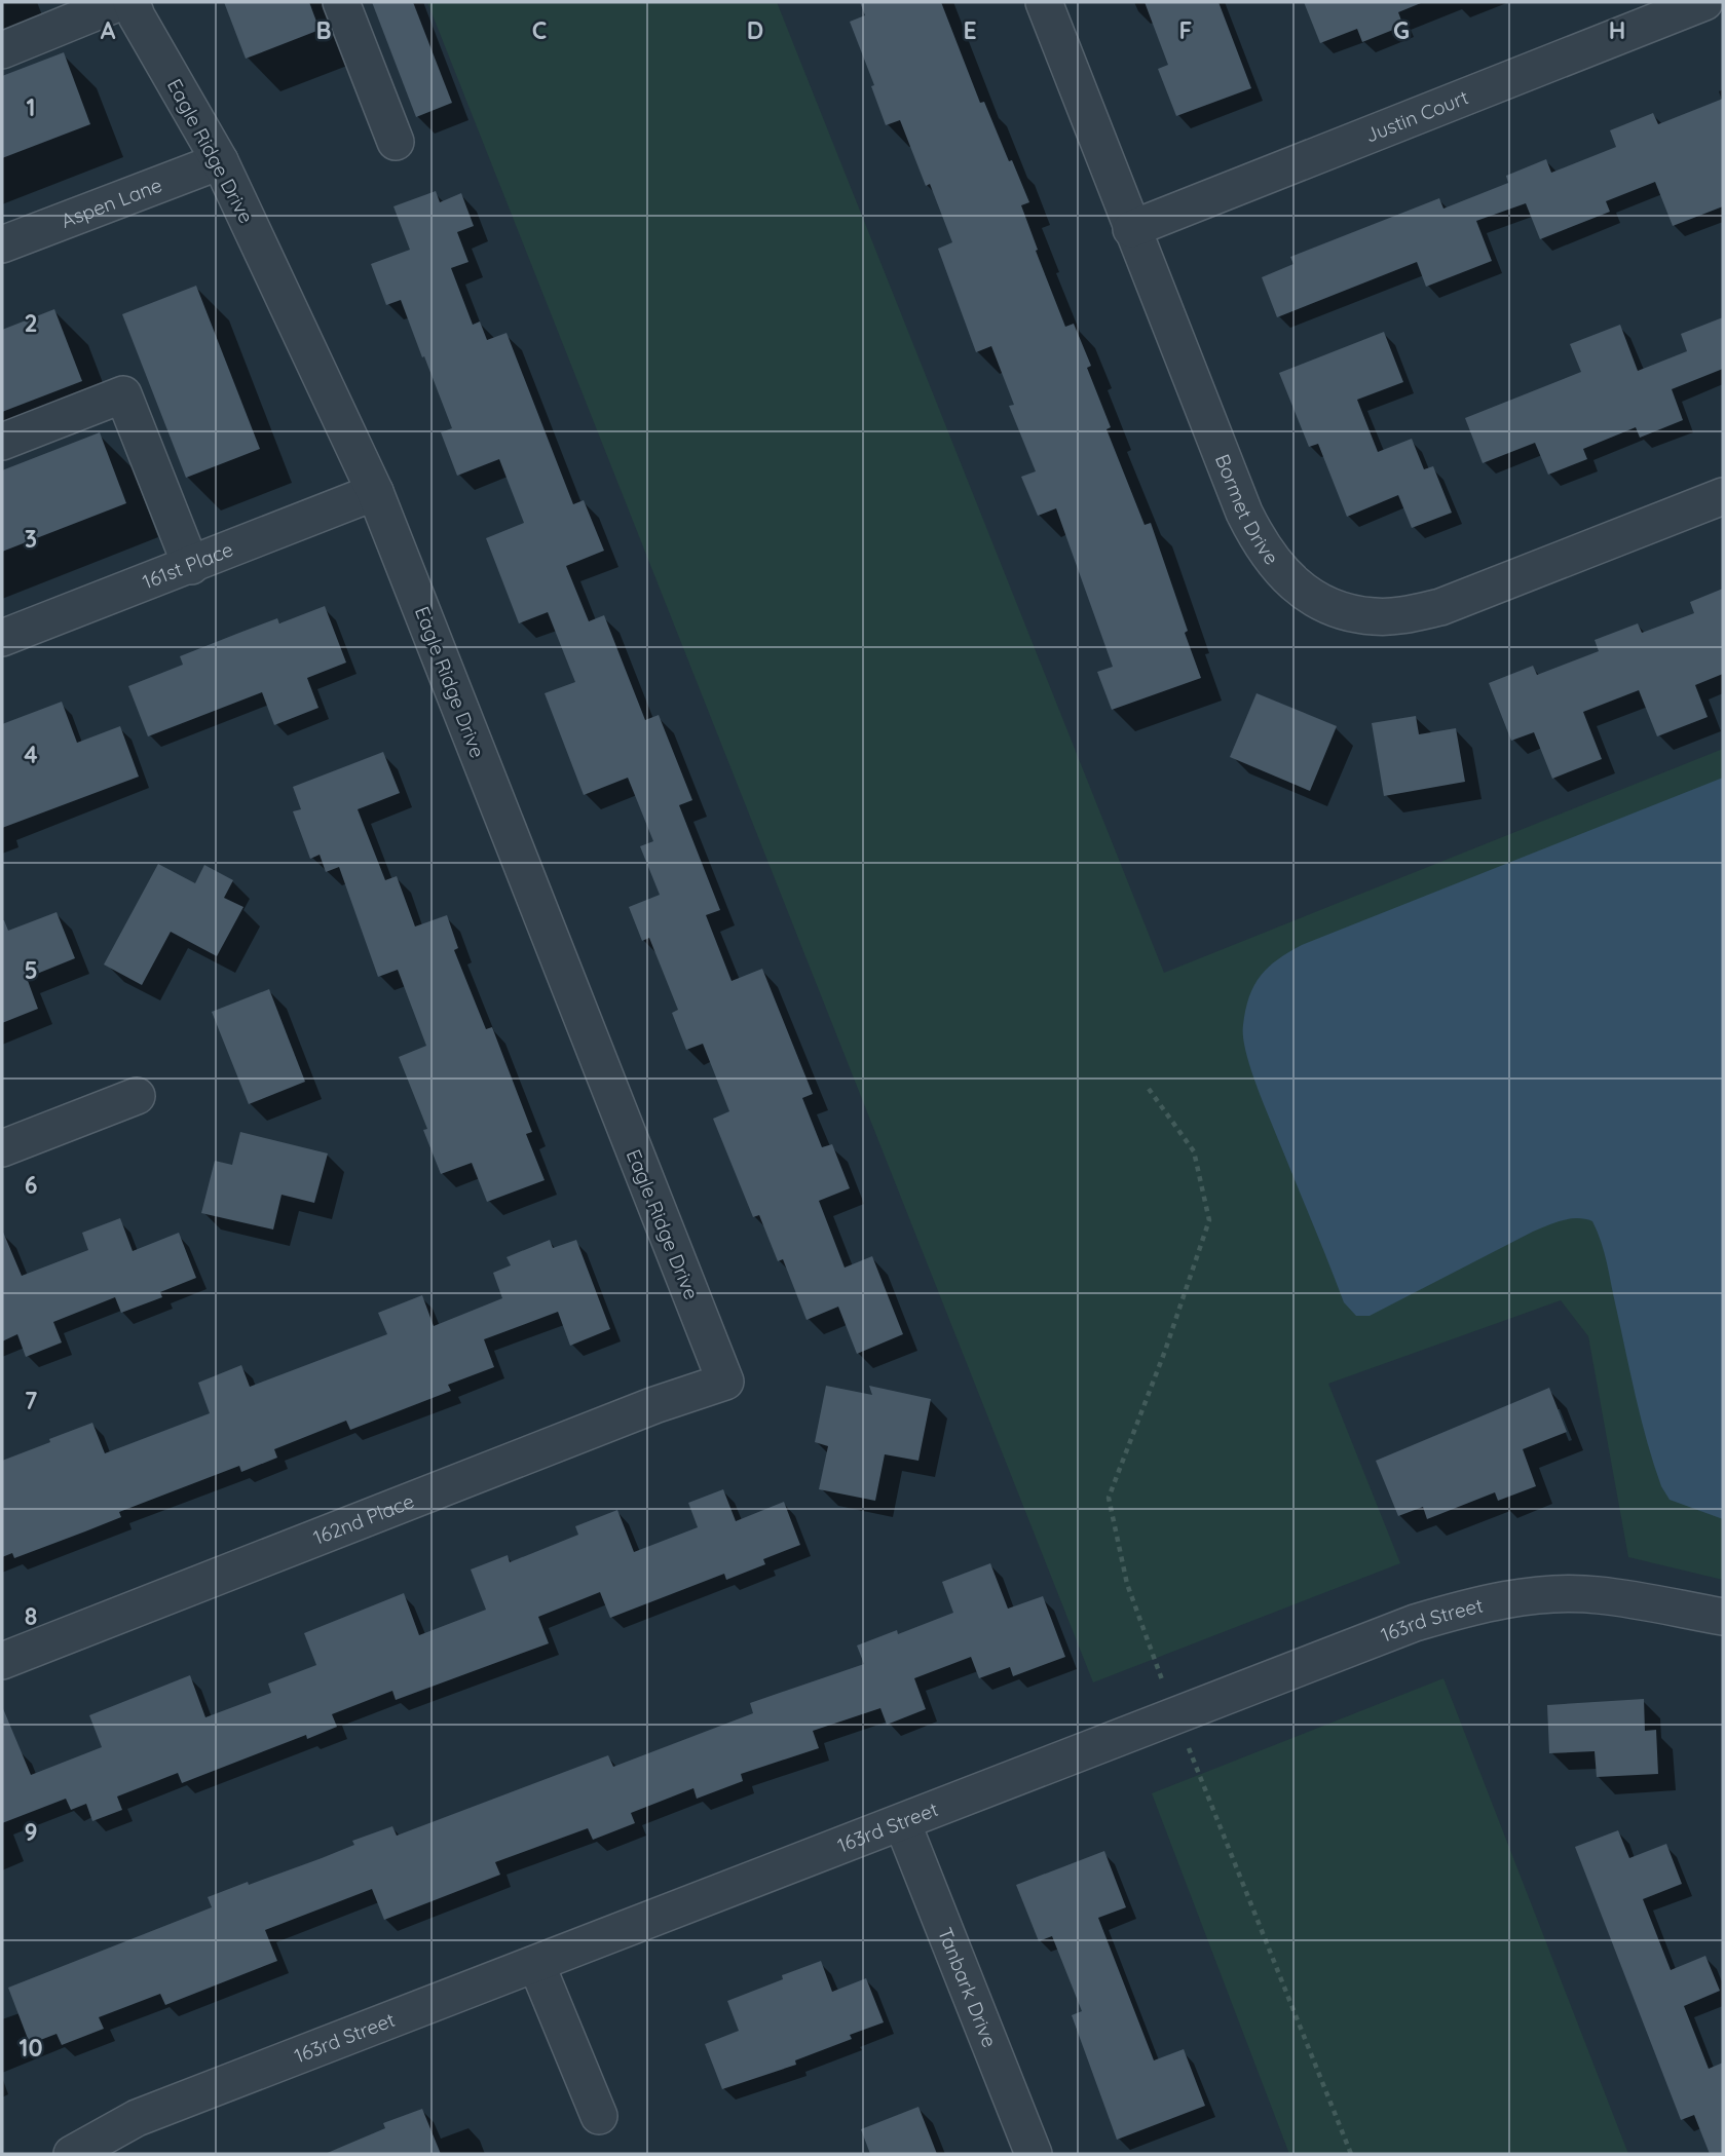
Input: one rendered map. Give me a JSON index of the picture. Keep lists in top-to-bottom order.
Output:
{
  "streets": {
    "street": [
      "Justin Court",
      "Eagle Ridge Drive",
      "Aspen Lane",
      "Bormet Drive",
      "161st Place",
      "162nd Place",
      "163rd Street",
      "Tanbark Drive"
    ]
  },
  "crossings": [
    ["Justin Court", "Bormet Drive"],
    ["Eagle Ridge Drive", "Aspen Lane"],
    ["Eagle Ridge Drive", "161st Place"],
    ["Eagle Ridge Drive", "162nd Place"],
    ["163rd Street", "Tanbark Drive"]
  ],
  "grid": {
    "columns": [
      "A",
      "B",
      "C",
      "D",
      "E",
      "F",
      "G",
      "H"
    ],
    "rows": [
      "1",
      "2",
      "3",
      "4",
      "5",
      "6",
      "7",
      "8",
      "9",
      "10"
    ]
  }
}
